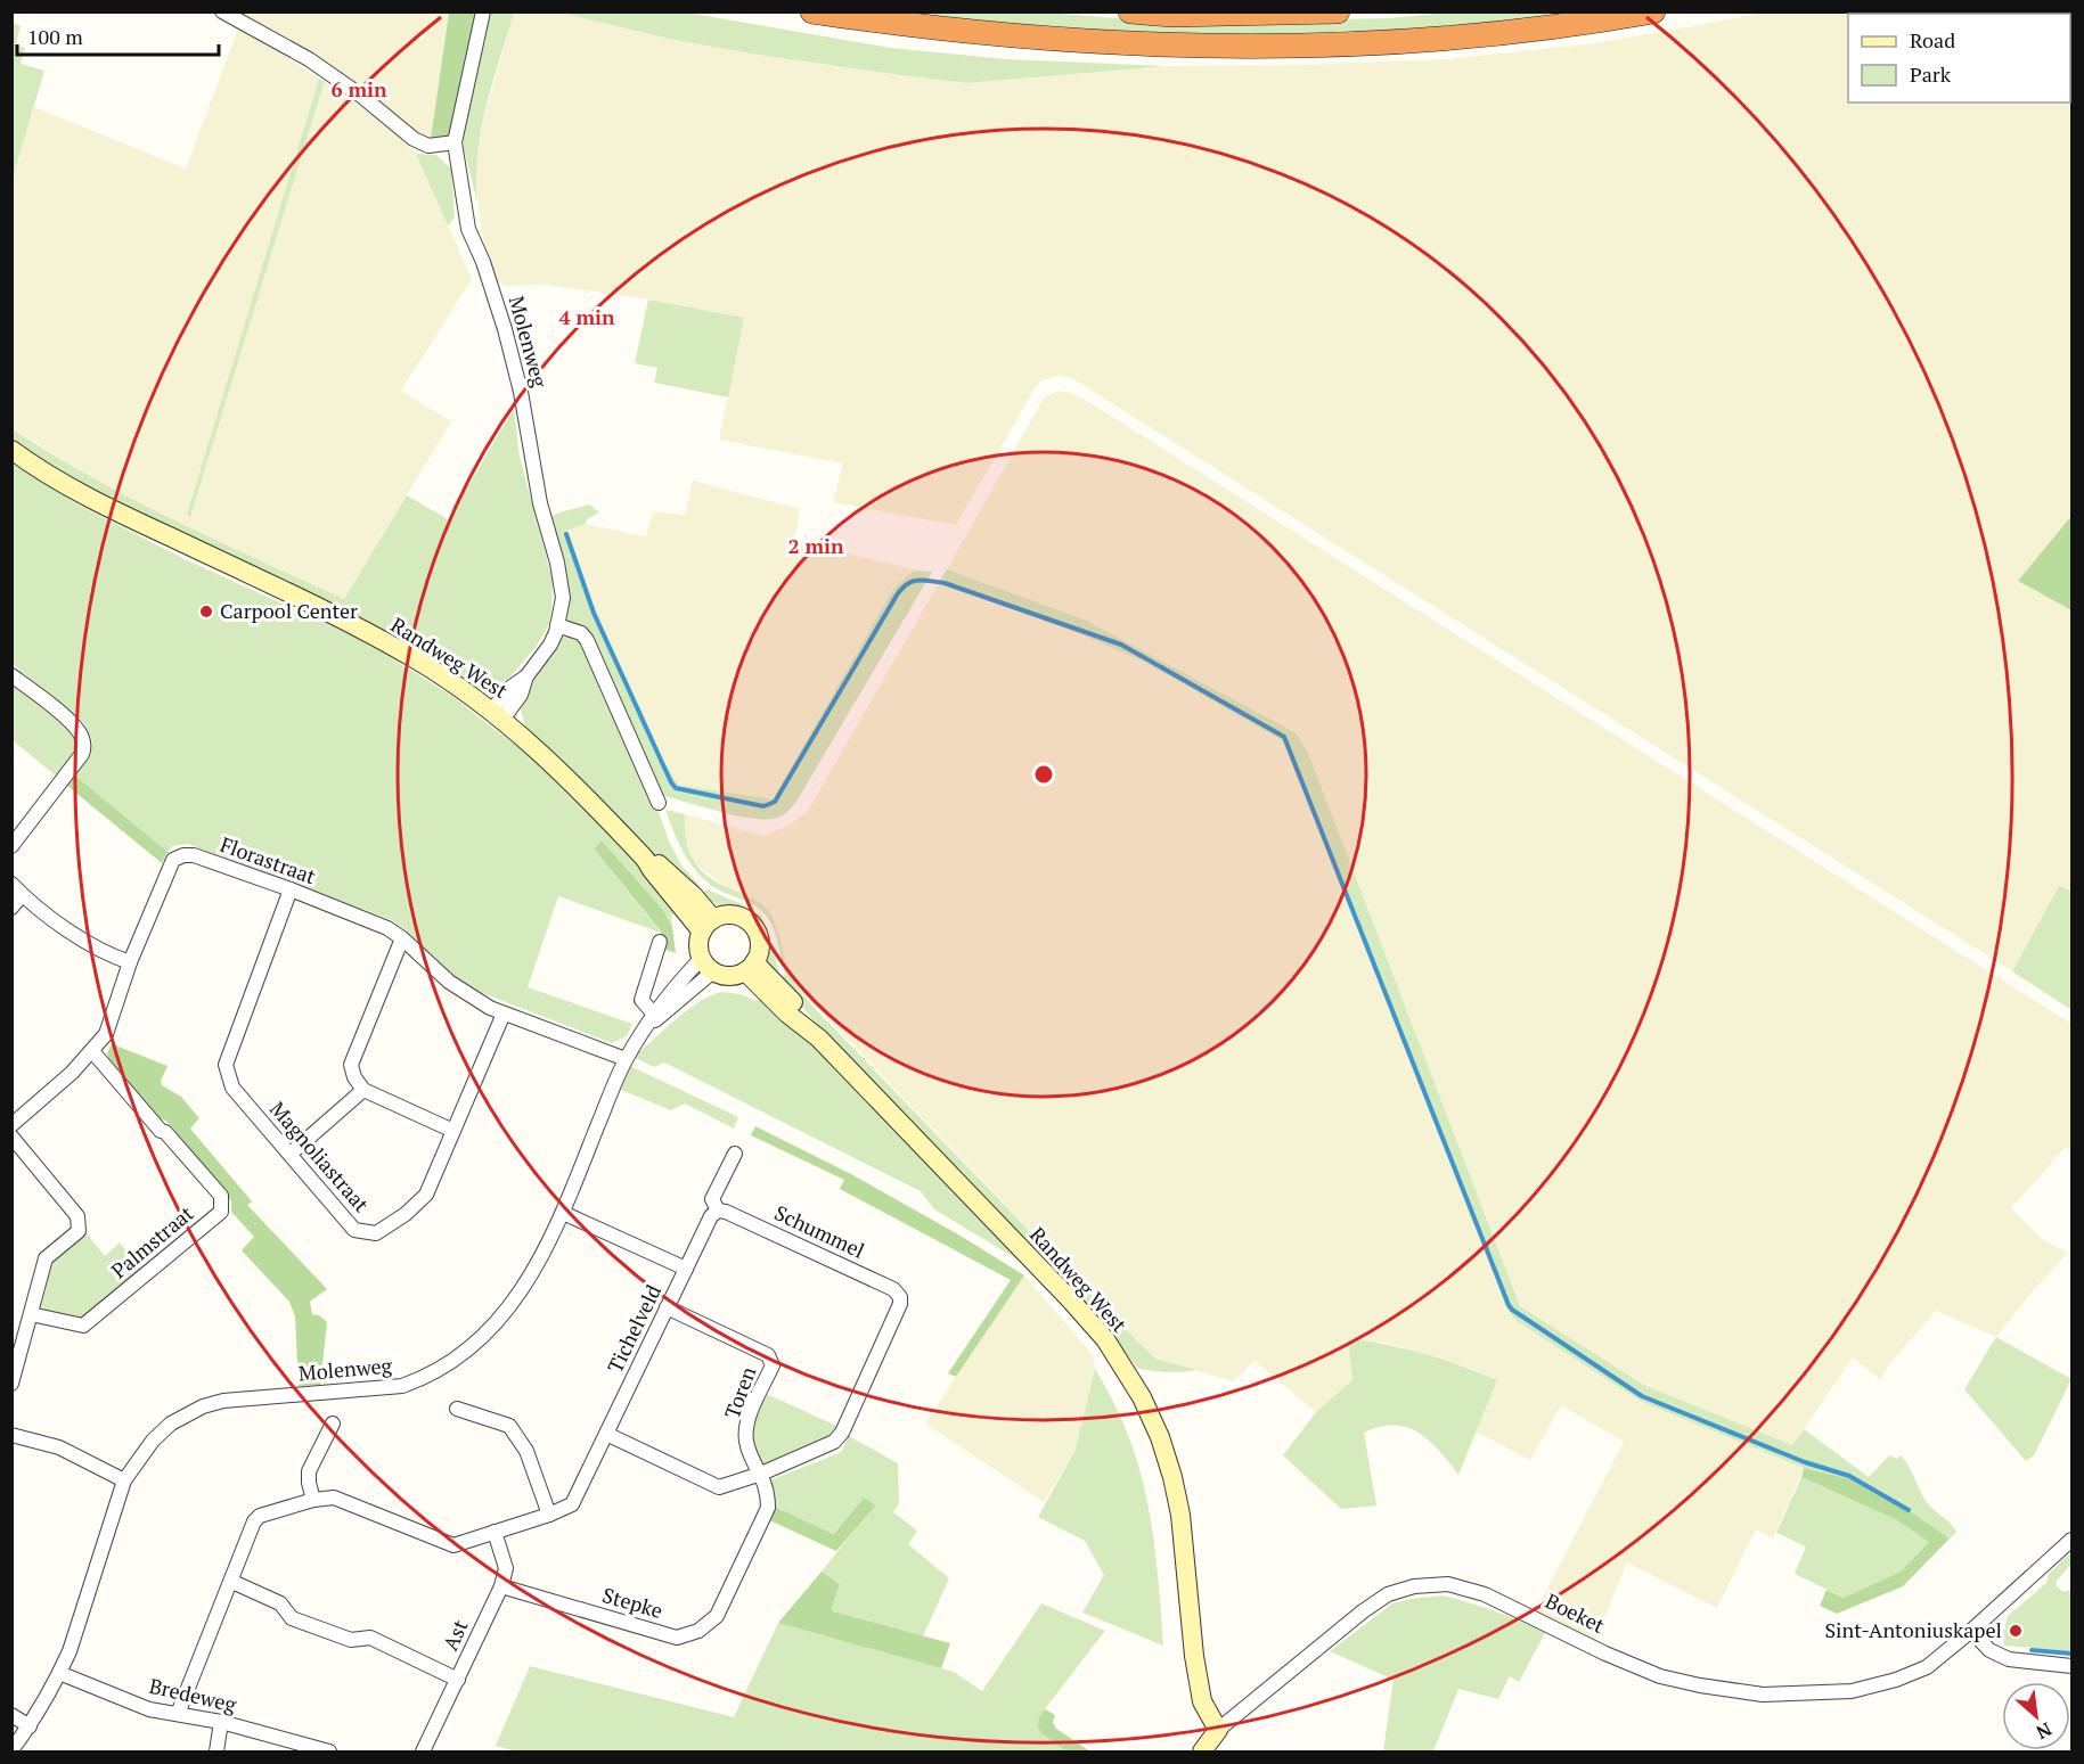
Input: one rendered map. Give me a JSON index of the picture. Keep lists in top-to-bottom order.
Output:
{
  "streets": {
    "street": [
      "Molenweg",
      "Randweg West",
      "Florastraat",
      "Magnoliastraat",
      "Schummel",
      "Palmstraat",
      "Tichelveld",
      "Toren",
      "Stepke",
      "Boeket",
      "Ast",
      "Bredeweg"
    ]
  },
  "crossings": [
    ["Molenweg", "Randweg West"],
    ["Molenweg", "Florastraat"],
    ["Molenweg", "Tichelveld"],
    ["Molenweg", "Bredeweg"],
    ["Randweg West", "Boeket"],
    ["Florastraat", "Magnoliastraat"],
    ["Florastraat", "Palmstraat"],
    ["Schummel", "Toren"],
    ["Schummel", "Stepke"],
    ["Tichelveld", "Toren"],
    ["Tichelveld", "Ast"],
    ["Tichelveld", "Bredeweg"],
    ["Toren", "Stepke"],
    ["Stepke", "Ast"]
  ],
  "places": ["Carpool Center", "Sint-Antoniuskapel"],
  "legend": ["Road", "Park"],
  "scale_bar": "100 m",
  "north": "bottom right",
  "rings": ["6 min", "4 min", "2 min"]
}
